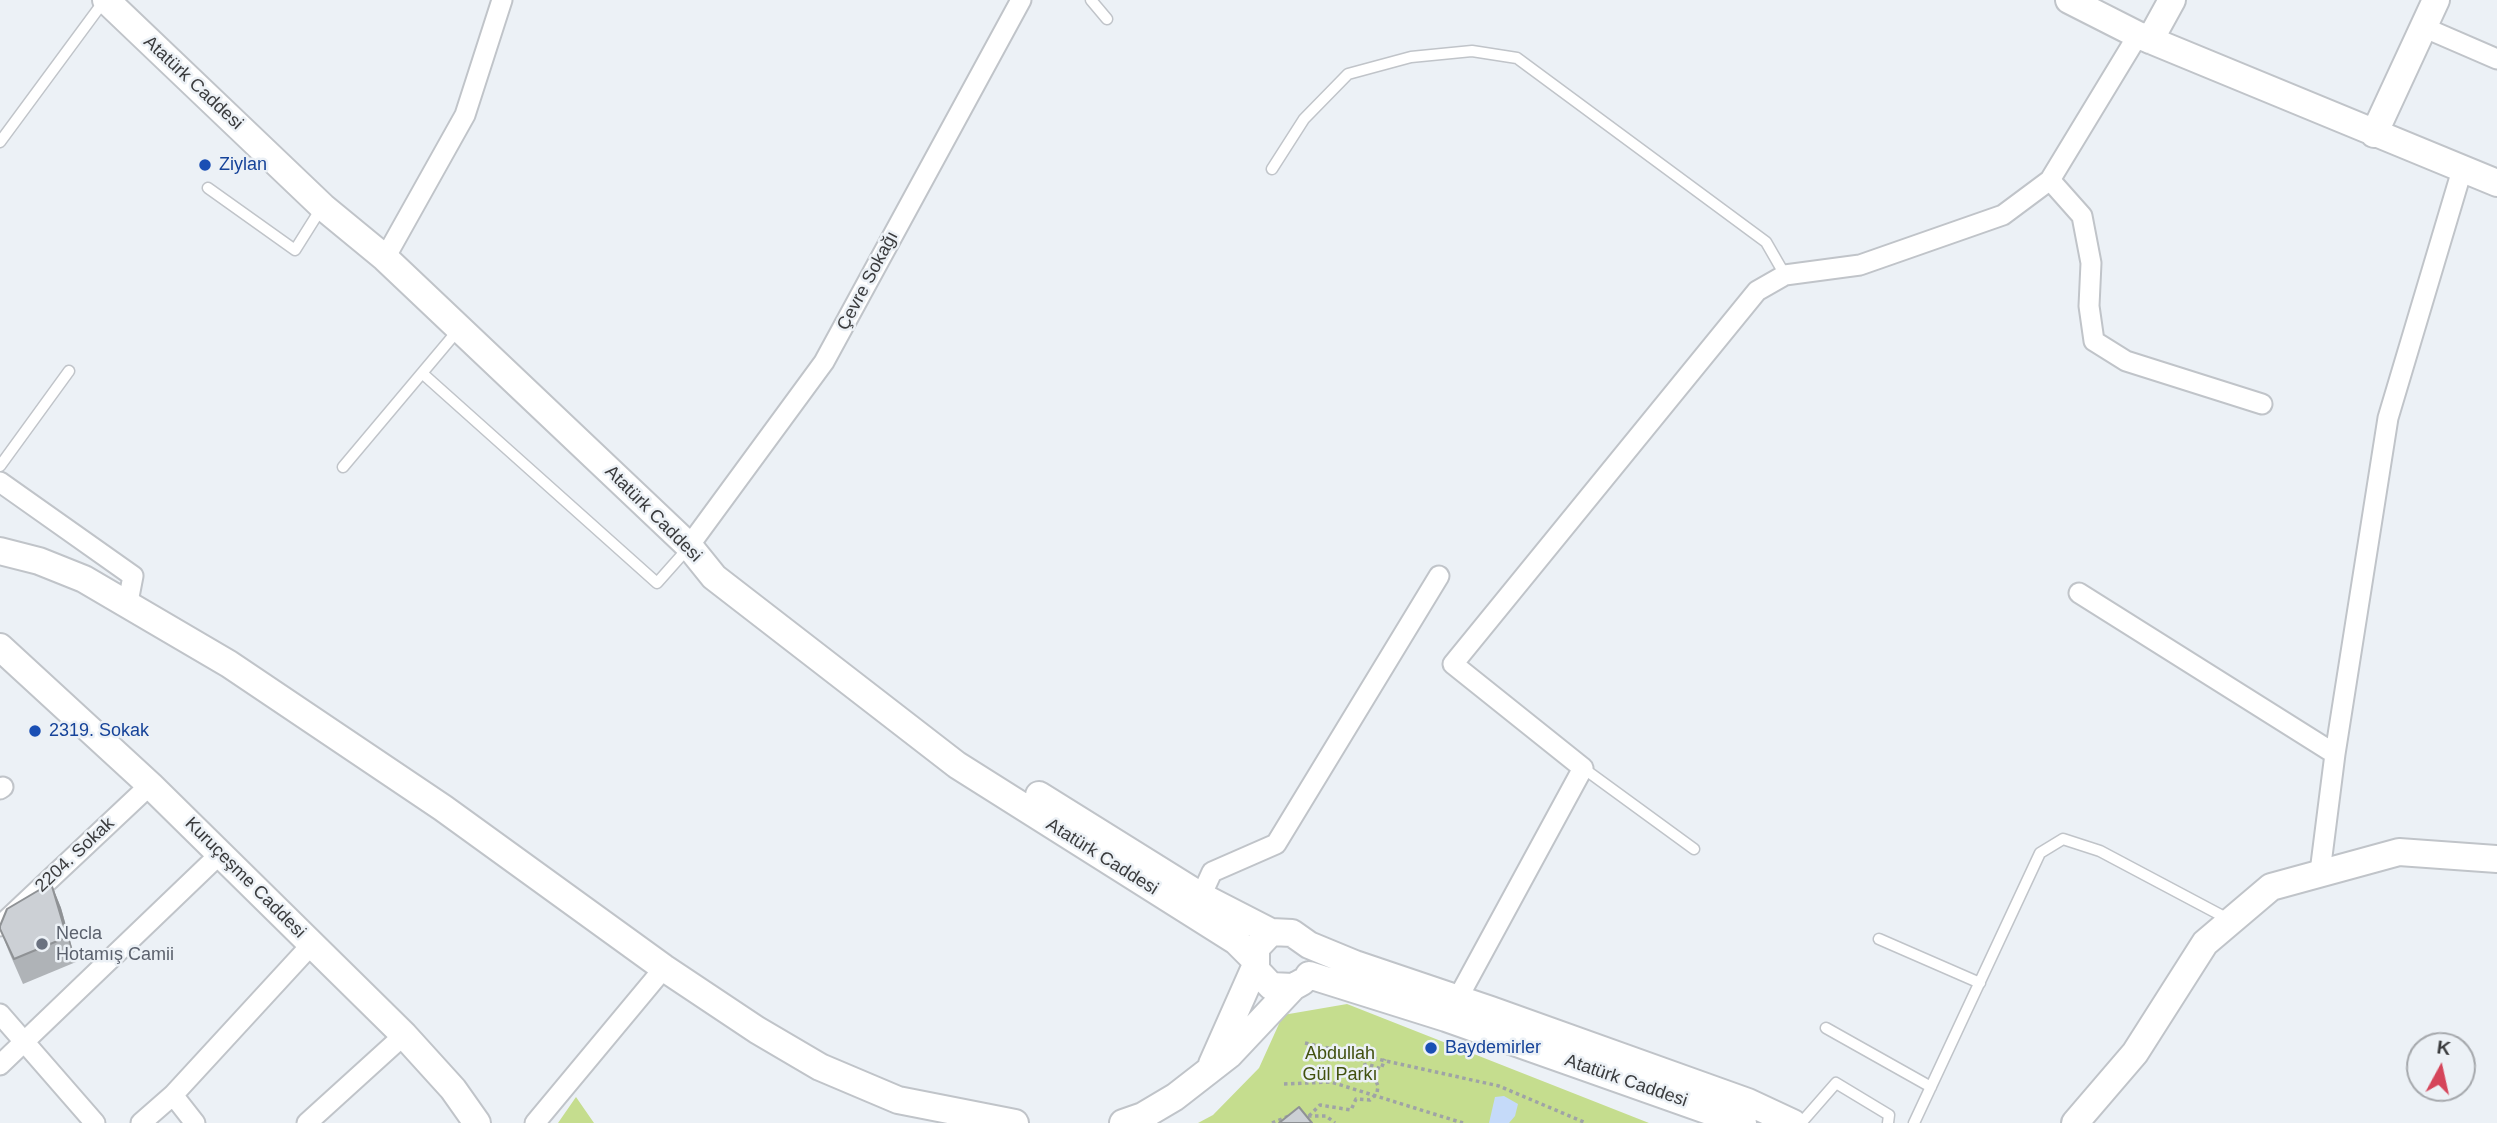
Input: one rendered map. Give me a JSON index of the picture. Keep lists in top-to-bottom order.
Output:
{
  "streets": {
    "main road": ["Atatürk Caddesi", "Kuruçeşme Caddesi"],
    "street": ["Çevre Sokağı", "2204. Sokak"]
  },
  "crossings": [
    ["Atatürk Caddesi", "Çevre Sokağı"],
    ["2204. Sokak", "Kuruçeşme Caddesi"]
  ],
  "parks": ["Abdullah Gül Parkı"],
  "places": [
    "Ziylan",
    "2319. Sokak",
    "Necla Hotamış Camii",
    "Baydemirler"
  ],
  "north": "top"
}
